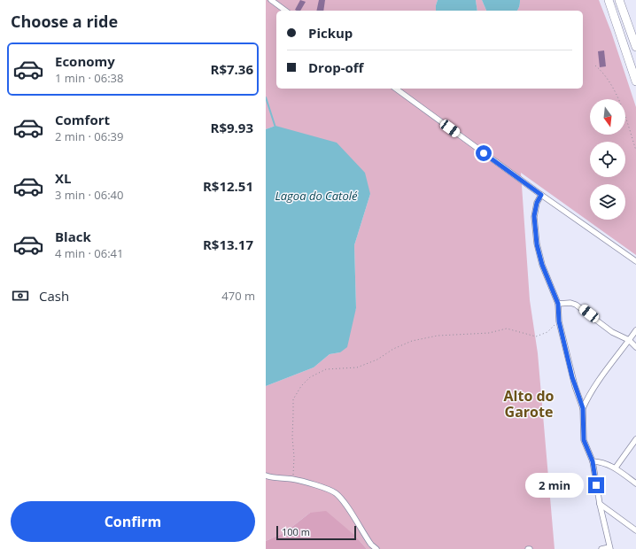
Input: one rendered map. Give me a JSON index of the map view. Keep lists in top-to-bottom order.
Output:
{
  "districts": ["Alto do Garote"],
  "water": ["Lagoa do Catolé"],
  "scale_bar": "100 m",
  "north": "bottom",
  "page": {
    "heading": "Choose a ride",
    "banner": ["Pickup", "Drop-off"],
    "list": [
      {
        "name": "Economy",
        "note": "1 min · 06:38",
        "value": "R$7.36"
      },
      {
        "name": "Comfort",
        "note": "2 min · 06:39",
        "value": "R$9.93"
      },
      {
        "name": "XL",
        "note": "3 min · 06:40",
        "value": "R$12.51"
      },
      {
        "name": "Black",
        "note": "4 min · 06:41",
        "value": "R$13.17"
      }
    ],
    "pay": ["Cash", "470 m"],
    "bubble": "2 min",
    "buttons": "Confirm",
    "scale": "100 m"
  }
}
